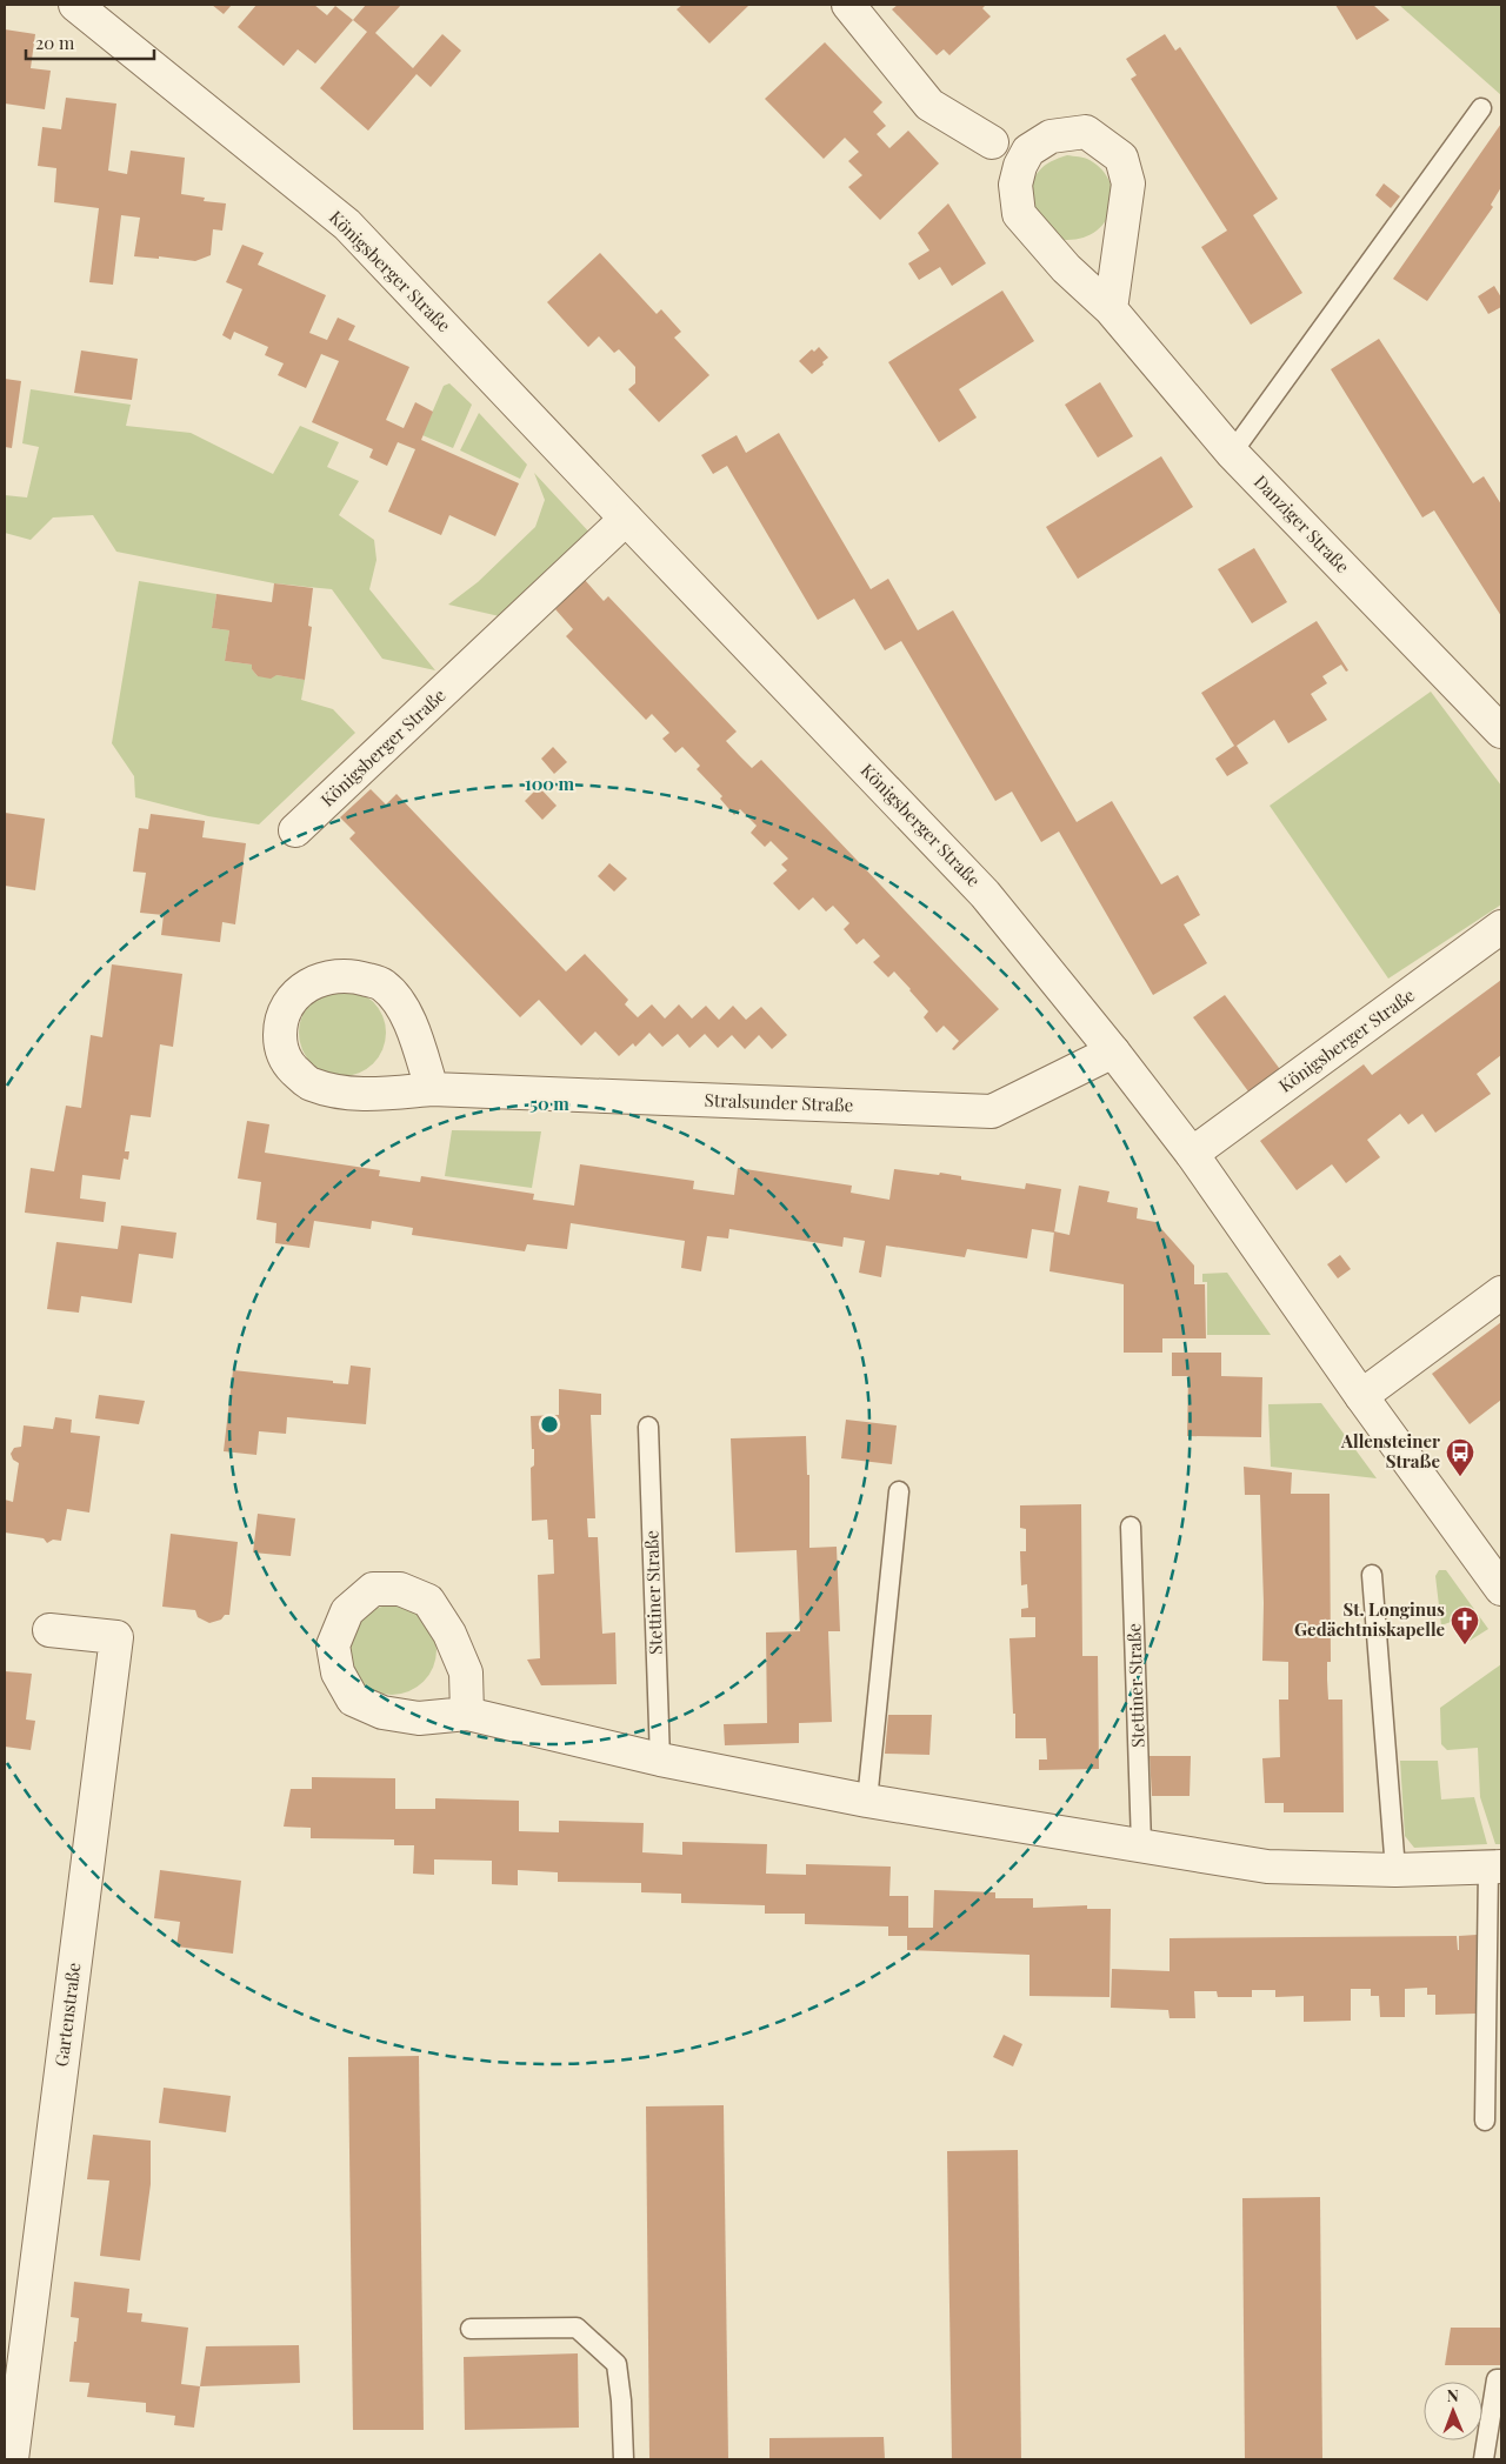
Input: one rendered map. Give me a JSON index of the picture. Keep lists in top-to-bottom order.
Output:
{
  "streets": {
    "street": [
      "Königsberger Straße",
      "Danziger Straße",
      "Stralsunder Straße",
      "Gartenstraße"
    ],
    "lane": ["Stettiner Straße"]
  },
  "crossings": [
    ["Königsberger Straße", "Stralsunder Straße"]
  ],
  "places": {
    "bus stop": ["Allensteiner Straße"],
    "church": ["St. Longinus Gedächtniskapelle"]
  },
  "scale_bar": "20 m",
  "north": "top",
  "rings": ["100 m", "50 m"]
}
